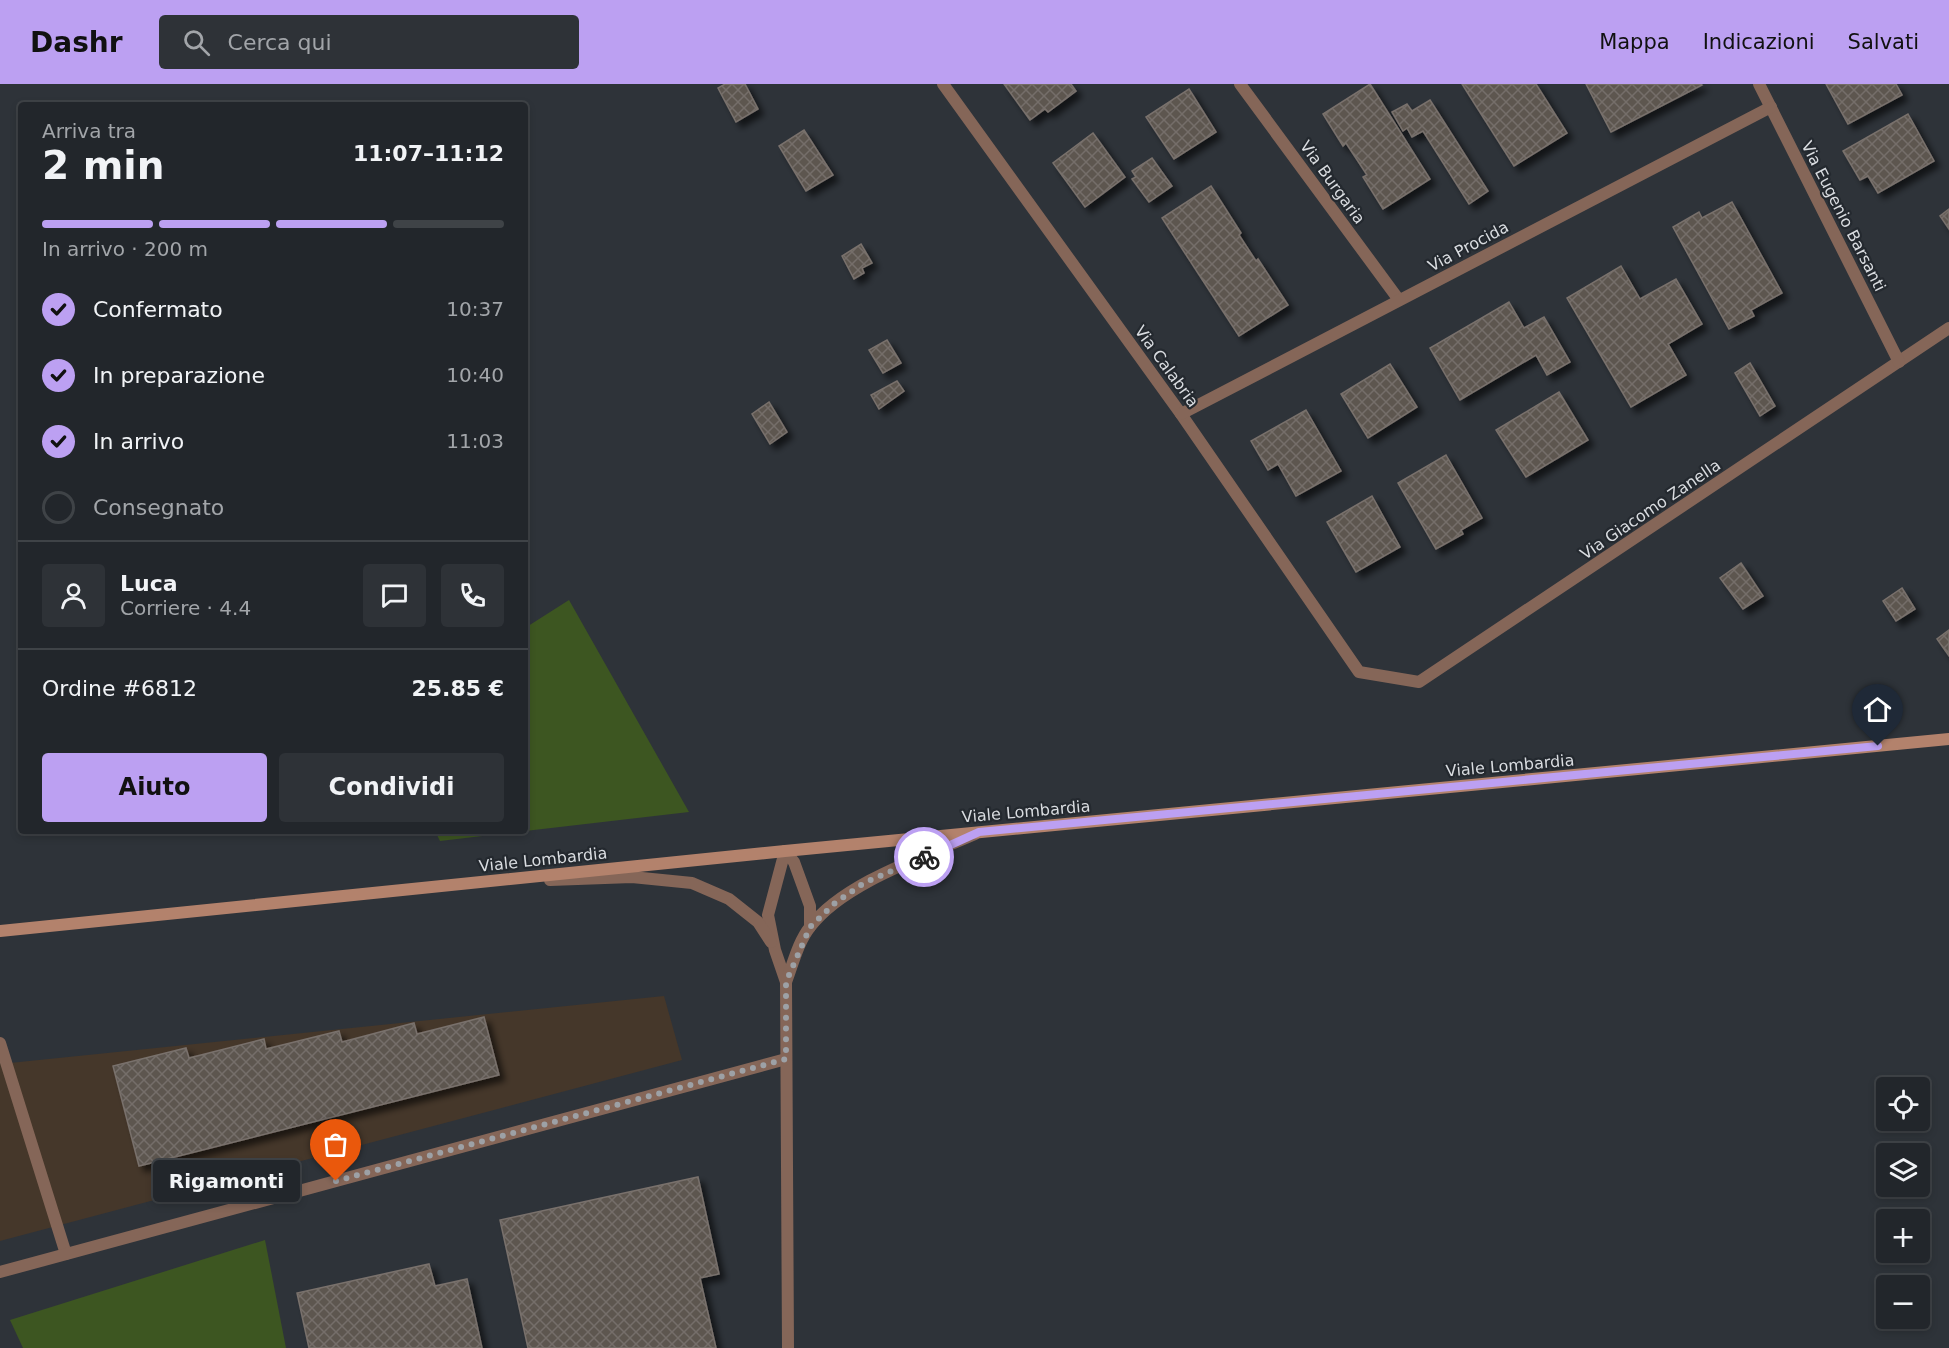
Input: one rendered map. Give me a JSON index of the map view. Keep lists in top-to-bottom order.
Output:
{
  "streets": {
    "main road": ["Viale Lombardia"],
    "street": [
      "Via Burgaria",
      "Via Eugenio Barsanti",
      "Via Procida",
      "Via Calabria",
      "Via Giacomo Zanella"
    ]
  },
  "crossings": [
    ["Via Burgaria", "Via Procida"],
    ["Via Eugenio Barsanti", "Via Procida"],
    ["Via Eugenio Barsanti", "Via Giacomo Zanella"],
    ["Via Procida", "Via Calabria"],
    ["Via Calabria", "Via Giacomo Zanella"]
  ],
  "places": ["Rigamonti"],
  "page": {
    "header": "Dashr",
    "search": "Cerca qui",
    "nav": ["Mappa", "Indicazioni", "Salvati"],
    "heading": ["2 min", "Arriva tra", "11:07–11:12"],
    "panel": [
      "Luca",
      "Corriere · 4.4",
      "Ordine #6812",
      "25.85 €"
    ],
    "bar": "In arrivo · 200 m",
    "list": [
      ["Confermato", "10:37"],
      ["In preparazione", "10:40"],
      ["In arrivo", "11:03"],
      "Consegnato"
    ],
    "buttons": ["Aiuto", "Condividi"],
    "map_buttons": ["+", "−"],
    "bubble": "Rigamonti"
  }
}
